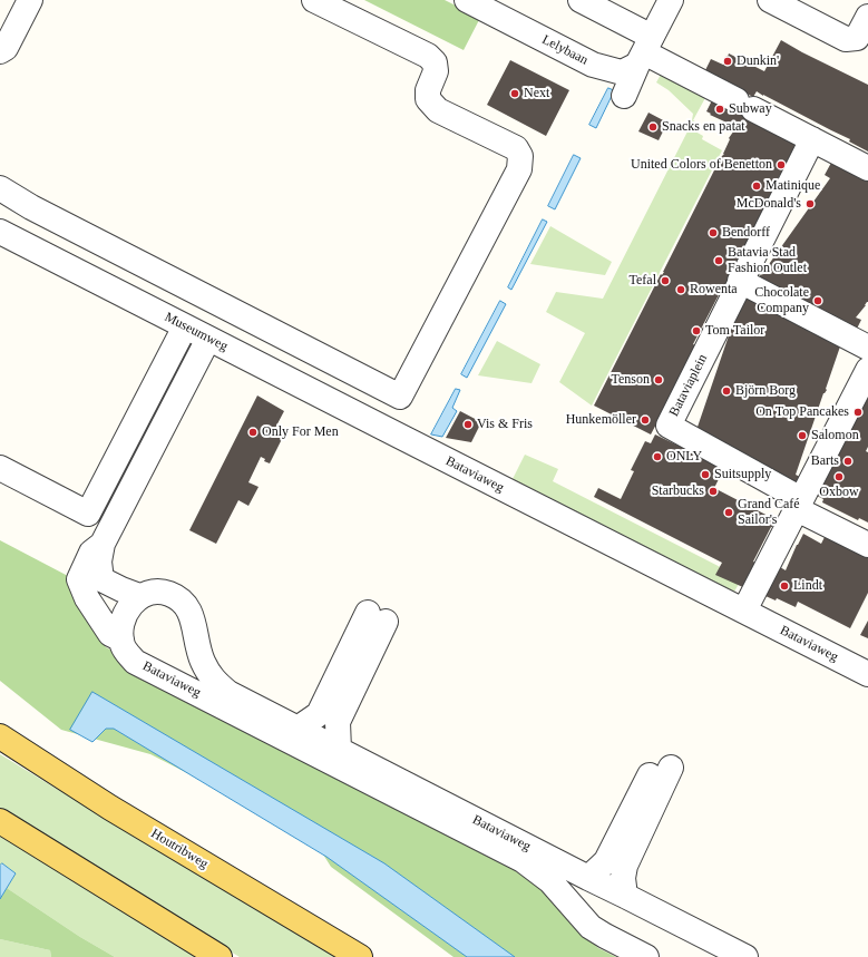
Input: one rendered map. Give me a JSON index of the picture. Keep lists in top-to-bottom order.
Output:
{
  "streets": {
    "main road": ["Houtribweg"],
    "street": [
      "Lelybaan",
      "Museumweg",
      "Bataviaplein",
      "Bataviaweg"
    ]
  },
  "crossings": [
    ["Museumweg", "Bataviaweg"]
  ],
  "places": [
    "Dunkin'",
    "Next",
    "Subway",
    "Snacks en patat",
    "United Colors of Benetton",
    "Matinique",
    "McDonald's",
    "Bendorff",
    "Batavia Stad Fashion Outlet",
    "Tefal",
    "Rowenta",
    "Chocolate Company",
    "Tom Tailor",
    "Tenson",
    "Björn Borg",
    "On Top Pancakes",
    "Hunkemöller",
    "Vis & Fris",
    "Only For Men",
    "Salomon",
    "ONLY",
    "Barts",
    "Suitsupply",
    "Oxbow",
    "Starbucks",
    "Grand Café Sailor's",
    "Lindt"
  ]
}
